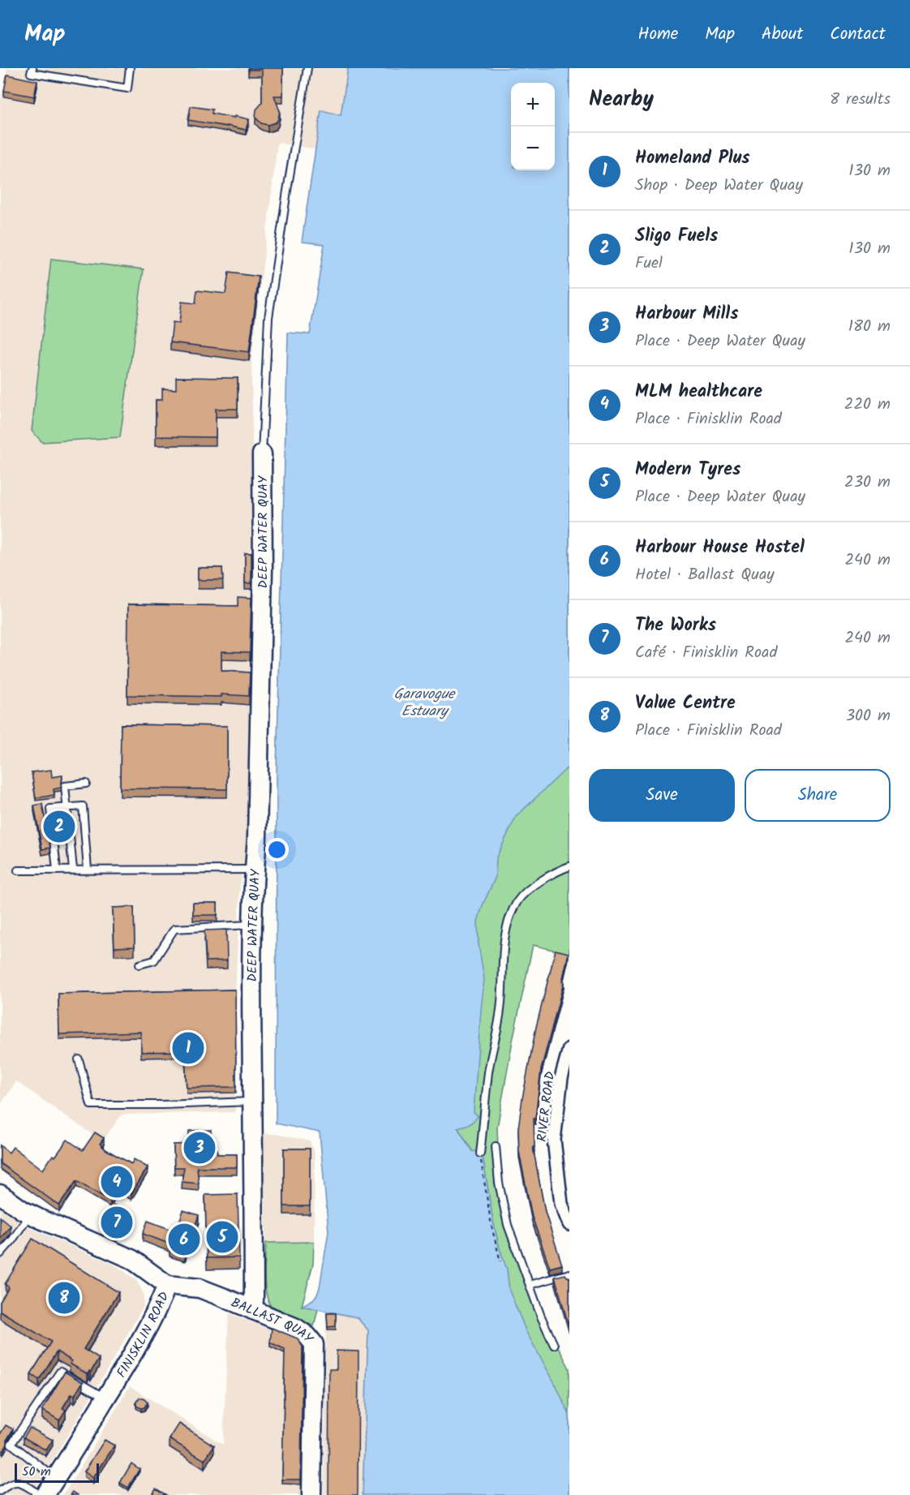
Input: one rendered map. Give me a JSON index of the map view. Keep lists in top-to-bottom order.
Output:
{
  "streets": {
    "street": [
      "DEEP WATER QUAY",
      "RIVER ROAD",
      "BALLAST QUAY",
      "FINISKLIN ROAD"
    ]
  },
  "crossings": [
    ["DEEP WATER QUAY", "BALLAST QUAY"],
    ["BALLAST QUAY", "FINISKLIN ROAD"]
  ],
  "water": ["Garavogue Estuary"],
  "scale_bar": "50 m",
  "page": {
    "header": "Map",
    "nav": [
      "Home",
      "Map",
      "About",
      "Contact"
    ],
    "heading": ["Nearby", "8 results"],
    "map_buttons": ["+", "−"],
    "list": [
      {
        "mark": "1",
        "name": "Homeland Plus",
        "note": "Shop · Deep Water Quay",
        "value": "130 m"
      },
      {
        "mark": "2",
        "name": "Sligo Fuels",
        "note": "Fuel",
        "value": "130 m"
      },
      {
        "mark": "3",
        "name": "Harbour Mills",
        "note": "Place · Deep Water Quay",
        "value": "180 m"
      },
      {
        "mark": "4",
        "name": "MLM healthcare",
        "note": "Place · Finisklin Road",
        "value": "220 m"
      },
      {
        "mark": "5",
        "name": "Modern Tyres",
        "note": "Place · Deep Water Quay",
        "value": "230 m"
      },
      {
        "mark": "6",
        "name": "Harbour House Hostel",
        "note": "Hotel · Ballast Quay",
        "value": "240 m"
      },
      {
        "mark": "7",
        "name": "The Works",
        "note": "Café · Finisklin Road",
        "value": "240 m"
      },
      {
        "mark": "8",
        "name": "Value Centre",
        "note": "Place · Finisklin Road",
        "value": "300 m"
      }
    ],
    "buttons": ["Save", "Share"],
    "pins": [
      "2",
      "1",
      "3",
      "4",
      "7",
      "5",
      "6",
      "8"
    ],
    "scale": "50 m"
  }
}
